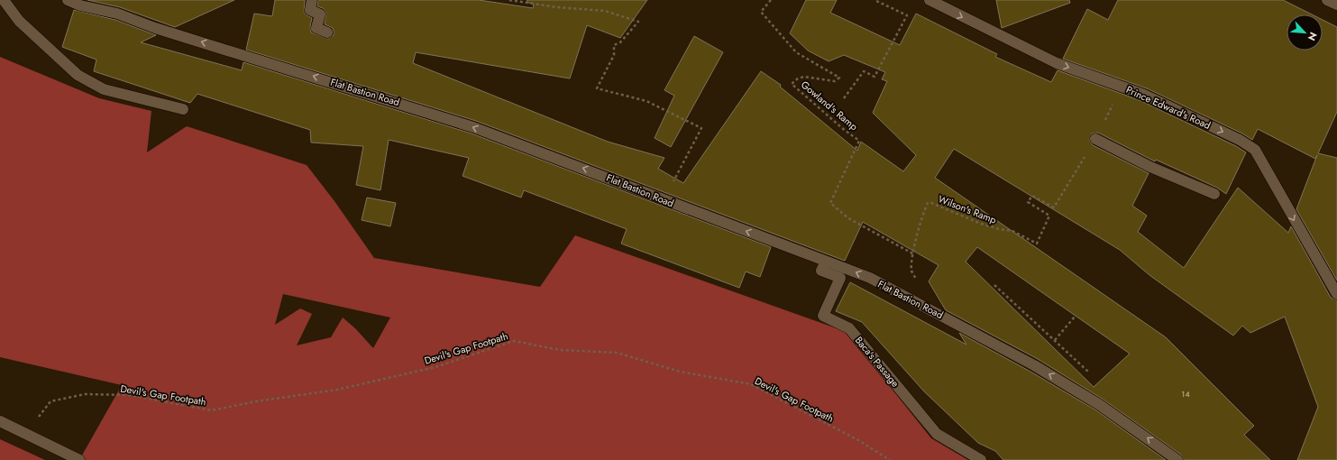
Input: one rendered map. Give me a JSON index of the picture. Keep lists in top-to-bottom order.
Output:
{
  "streets": {
    "street": ["Flat Bastion Road", "Prince Edward's Road", "Baca's Passage"],
    "path": ["Gowland's Ramp", "Wilson's Ramp", "Devil's Gap Footpath"]
  },
  "crossings": [
    ["Flat Bastion Road", "Baca's Passage"],
    ["Gowland's Ramp", "Wilson's Ramp"],
    ["Prince Edward's Road", "Wilson's Ramp"]
  ],
  "one_way": ["Flat Bastion Road", "Prince Edward's Road"],
  "house_numbers": ["14"],
  "north": "bottom right"
}
